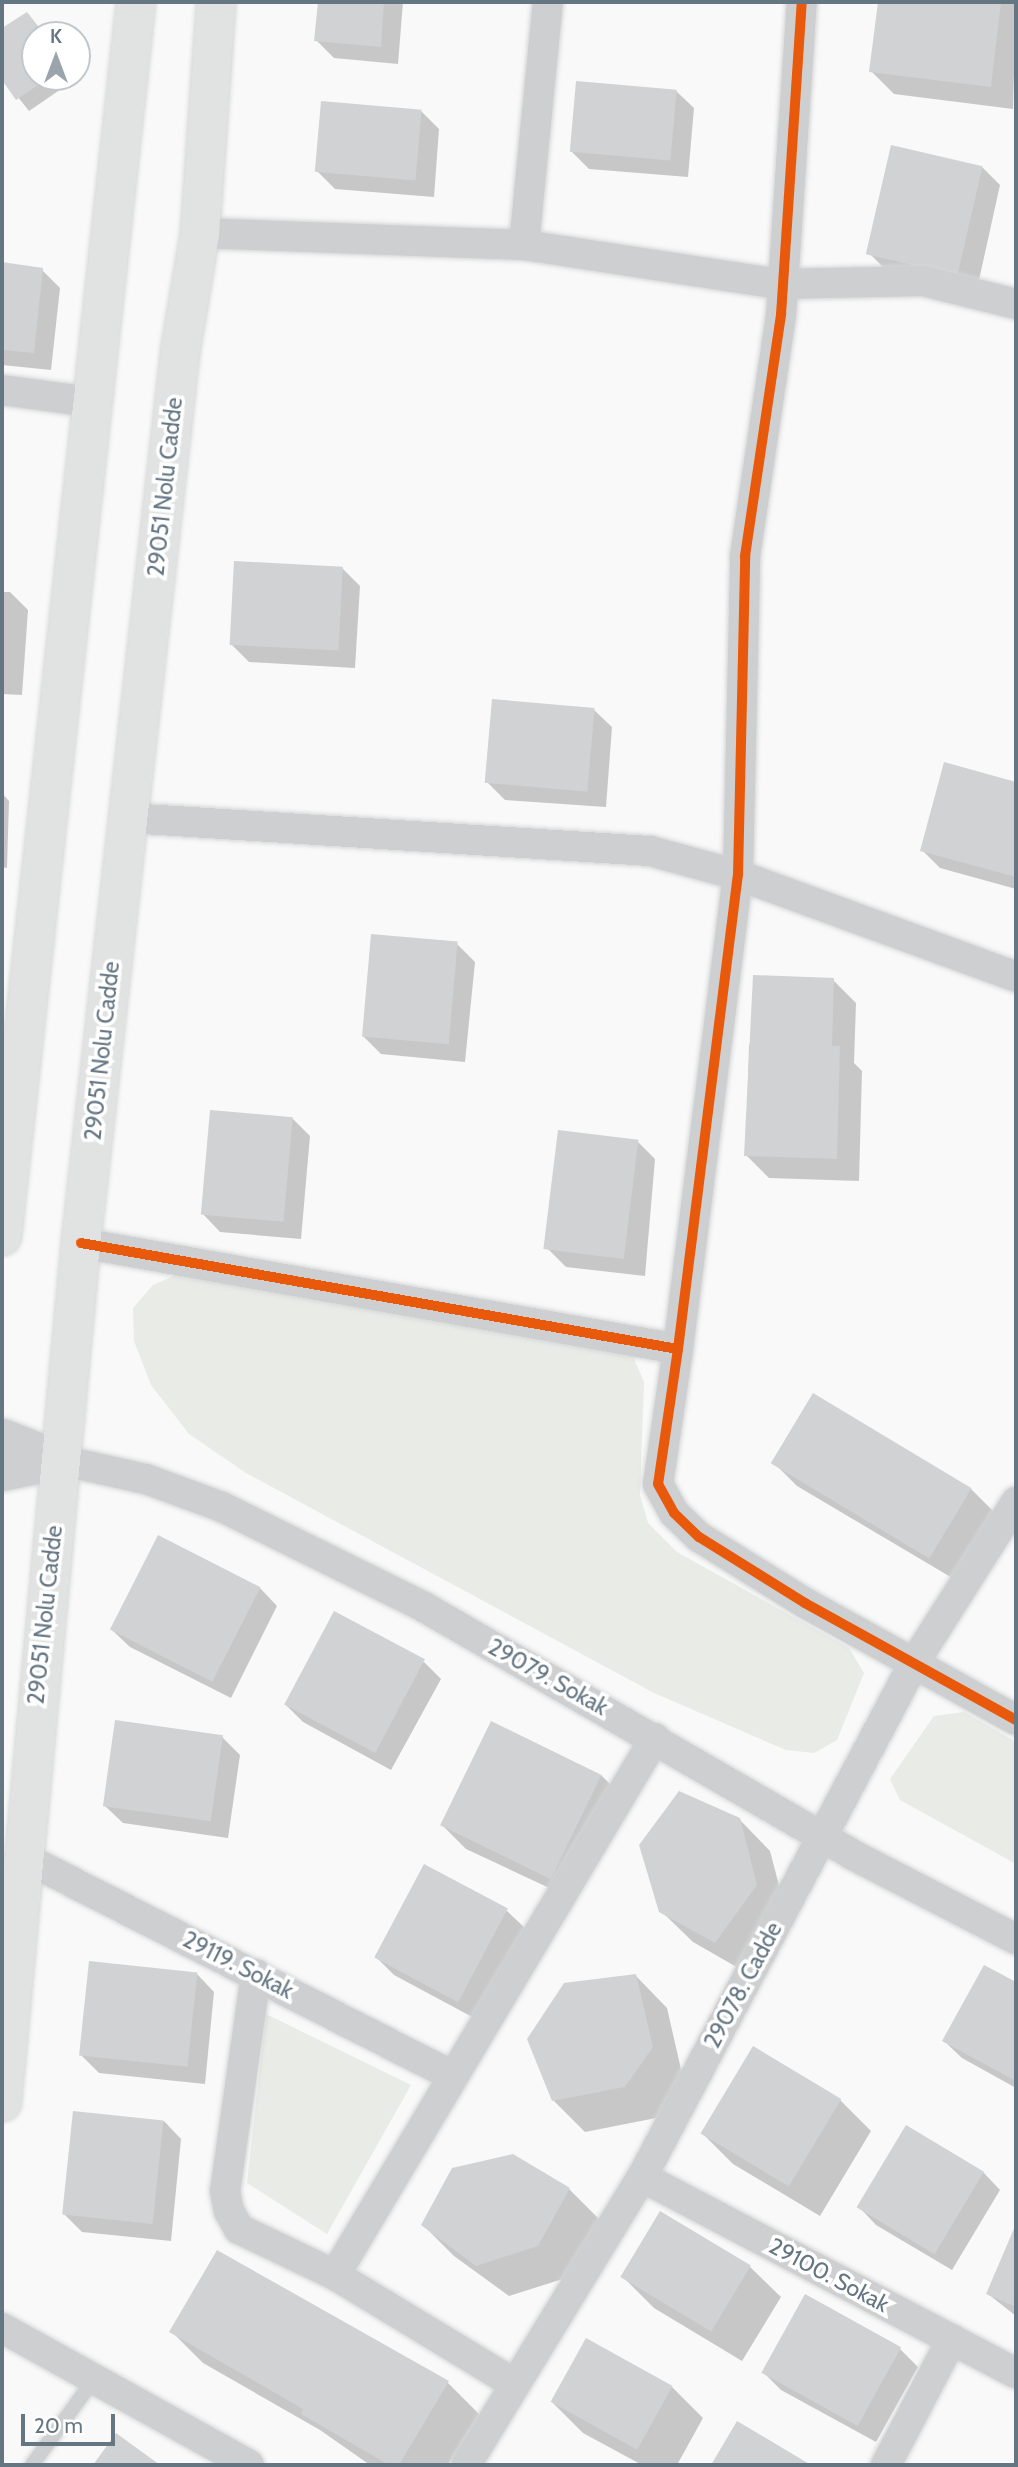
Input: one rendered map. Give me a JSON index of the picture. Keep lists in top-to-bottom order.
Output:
{
  "streets": {
    "main road": ["29051 Nolu Cadde"],
    "street": [
      "29079. Sokak",
      "29119. Sokak",
      "29078. Cadde",
      "29100. Sokak"
    ]
  },
  "crossings": [
    ["29051 Nolu Cadde", "29079. Sokak"],
    ["29051 Nolu Cadde", "29119. Sokak"],
    ["29079. Sokak", "29078. Cadde"],
    ["29078. Cadde", "29100. Sokak"]
  ],
  "scale_bar": "20 m",
  "north": "top"
}
